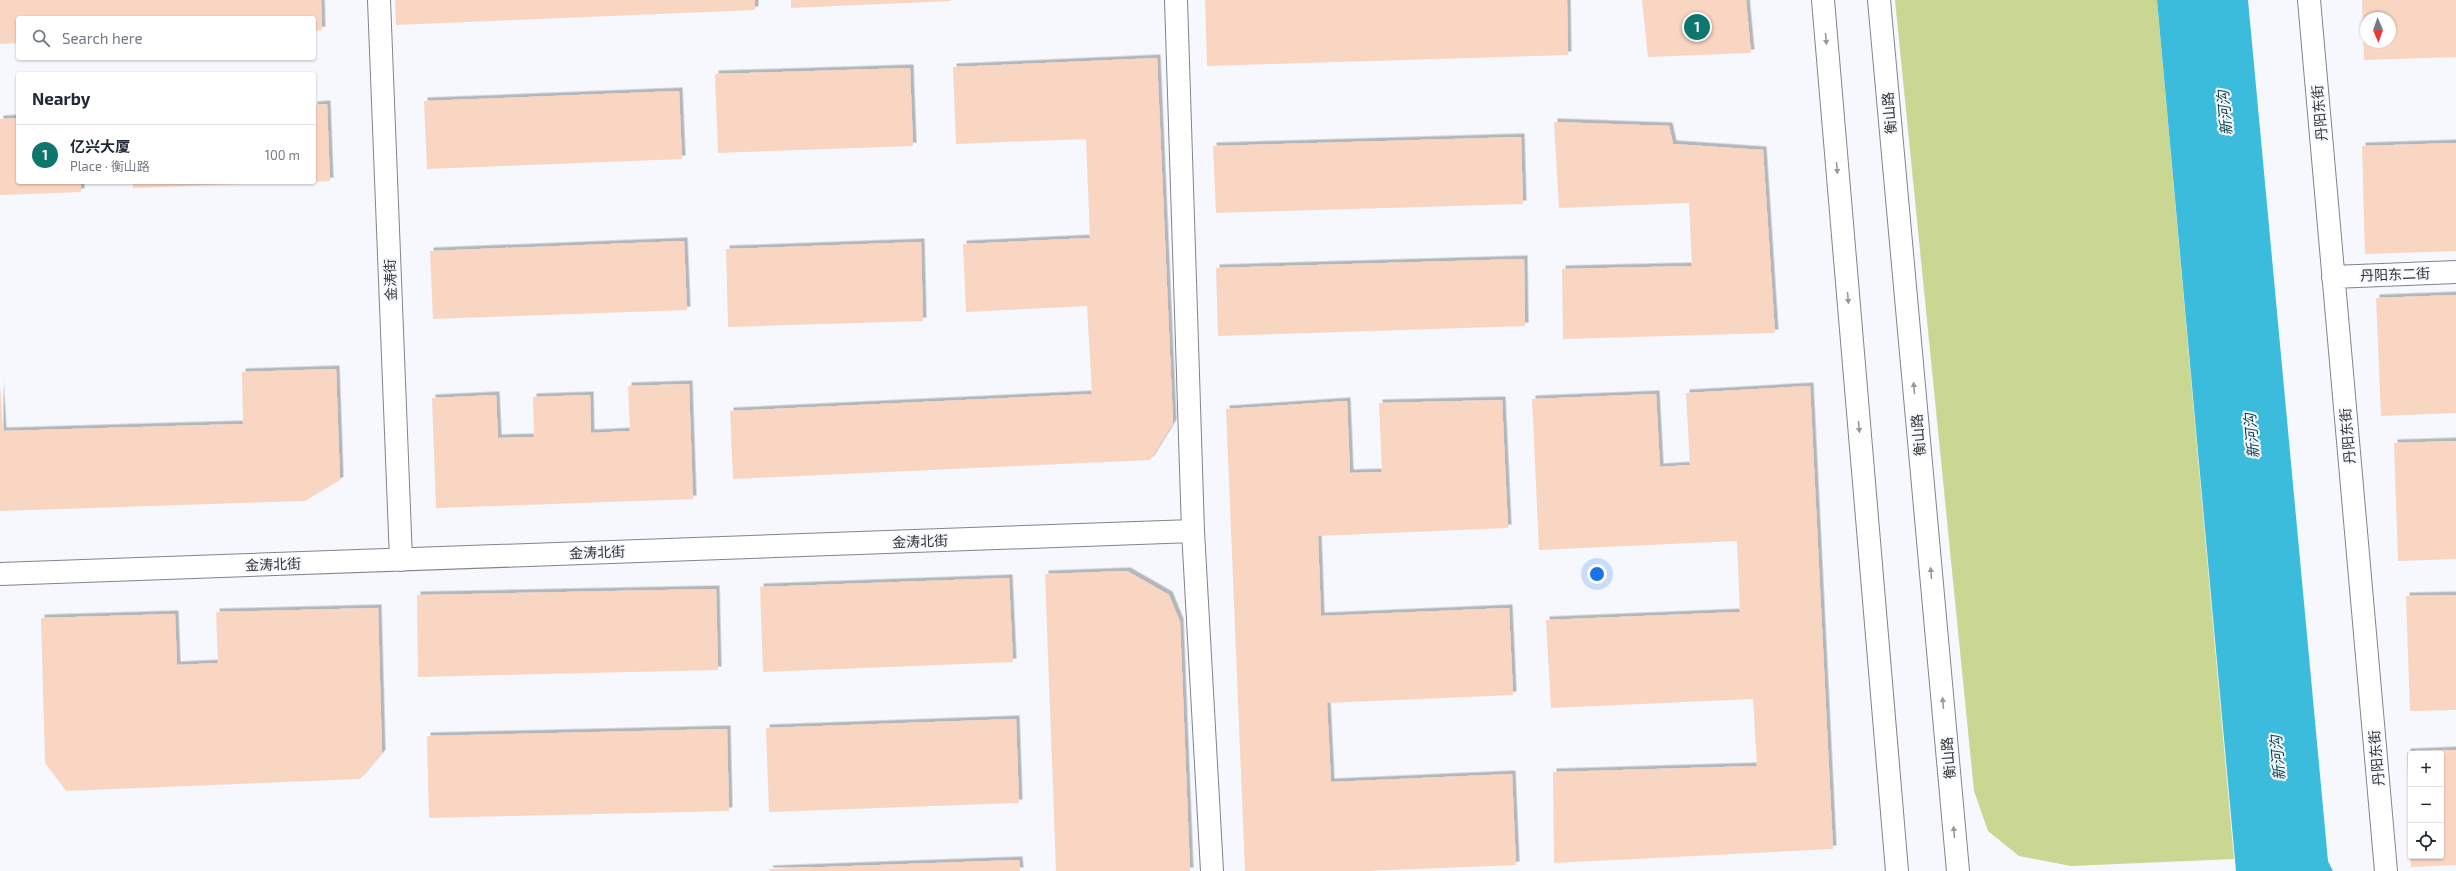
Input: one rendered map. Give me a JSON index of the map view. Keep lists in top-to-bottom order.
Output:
{
  "streets": {
    "street": [
      "衡山路",
      "丹阳东街",
      "丹阳东二街",
      "金涛街",
      "金涛北街"
    ]
  },
  "crossings": [
    ["丹阳东街", "丹阳东二街"],
    ["金涛街", "金涛北街"]
  ],
  "water": ["新河沟"],
  "north": "bottom",
  "page": {
    "pins": "1",
    "search": "Search here",
    "heading": "Nearby",
    "list": [
      {
        "mark": "1",
        "name": "亿兴大厦",
        "note": "Place · 衡山路",
        "value": "100 m"
      }
    ],
    "map_buttons": ["+", "−"]
  }
}
